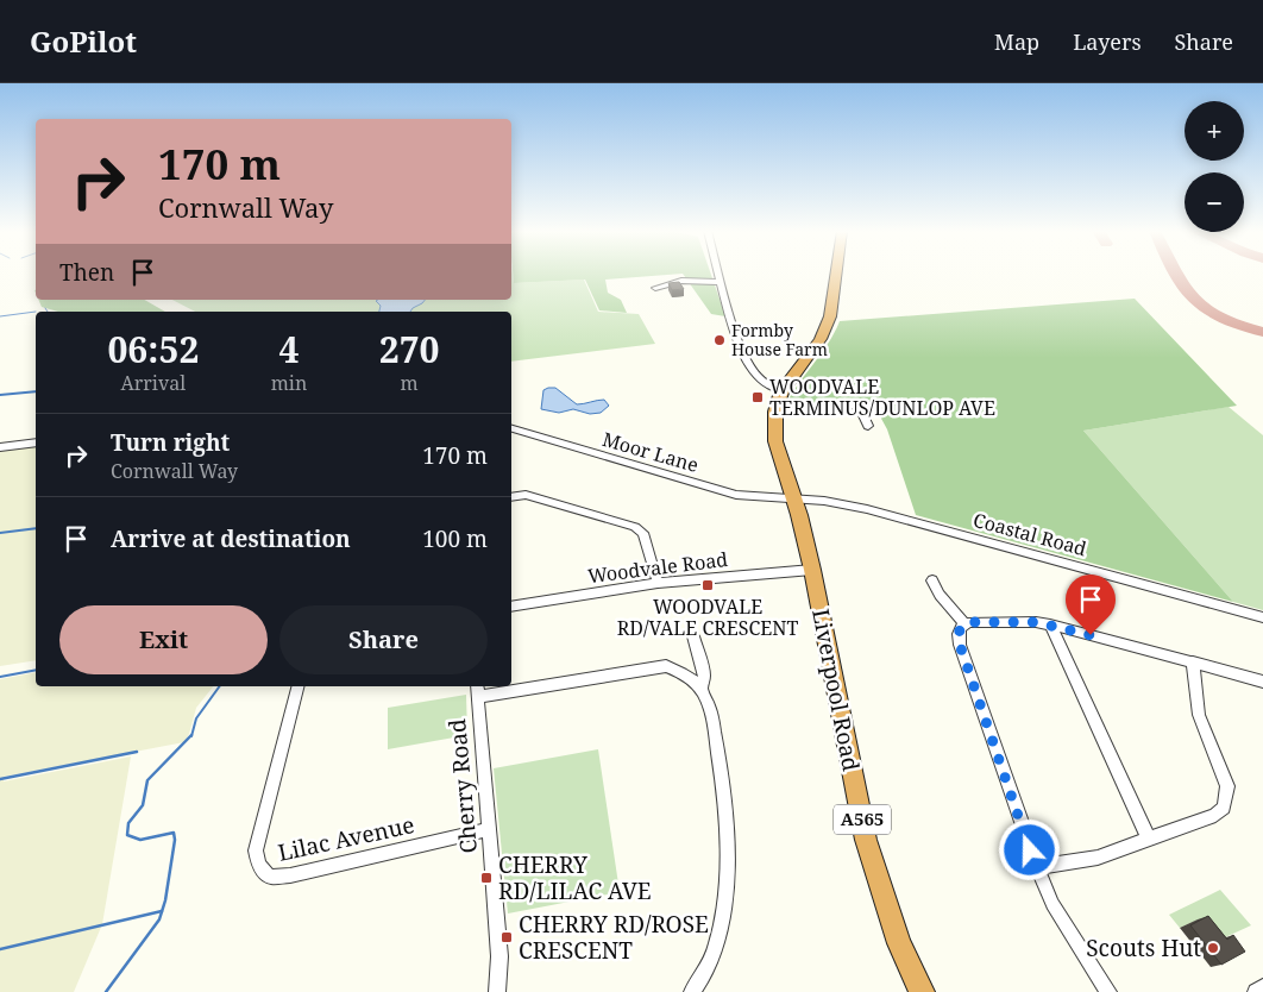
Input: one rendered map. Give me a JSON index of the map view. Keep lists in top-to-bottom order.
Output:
{
  "streets": {
    "highway": ["Liverpool Road", "A565"],
    "street": [
      "Moor Lane",
      "Coastal Road",
      "Woodvale Road",
      "Cherry Road",
      "Lilac Avenue"
    ]
  },
  "crossings": [
    ["Moor Lane", "Coastal Road"],
    ["Moor Lane", "Liverpool Road"],
    ["Coastal Road", "Liverpool Road"],
    ["Woodvale Road", "Liverpool Road"],
    ["Liverpool Road", "A565"],
    ["Cherry Road", "Lilac Avenue"]
  ],
  "places": {
    "other": ["Formby House Farm", "Scouts Hut"],
    "transit": [
      "WOODVALE TERMINUS/DUNLOP AVE",
      "WOODVALE RD/VALE CRESCENT",
      "CHERRY RD/LILAC AVE",
      "CHERRY RD/ROSE CRESCENT"
    ]
  },
  "page": {
    "header": "GoPilot",
    "nav": ["Map", "Layers", "Share"],
    "map_buttons": ["+", "−"],
    "turn": ["170 m", "Cornwall Way"],
    "then": "Then",
    "eta": [
      "06:52",
      "Arrival",
      "4",
      "min",
      "270",
      "m"
    ],
    "list": [
      {
        "name": "Turn right",
        "note": "Cornwall Way",
        "value": "170 m"
      },
      {
        "name": "Arrive at destination",
        "value": "100 m"
      }
    ],
    "buttons": ["Exit", "Share"]
  }
}
